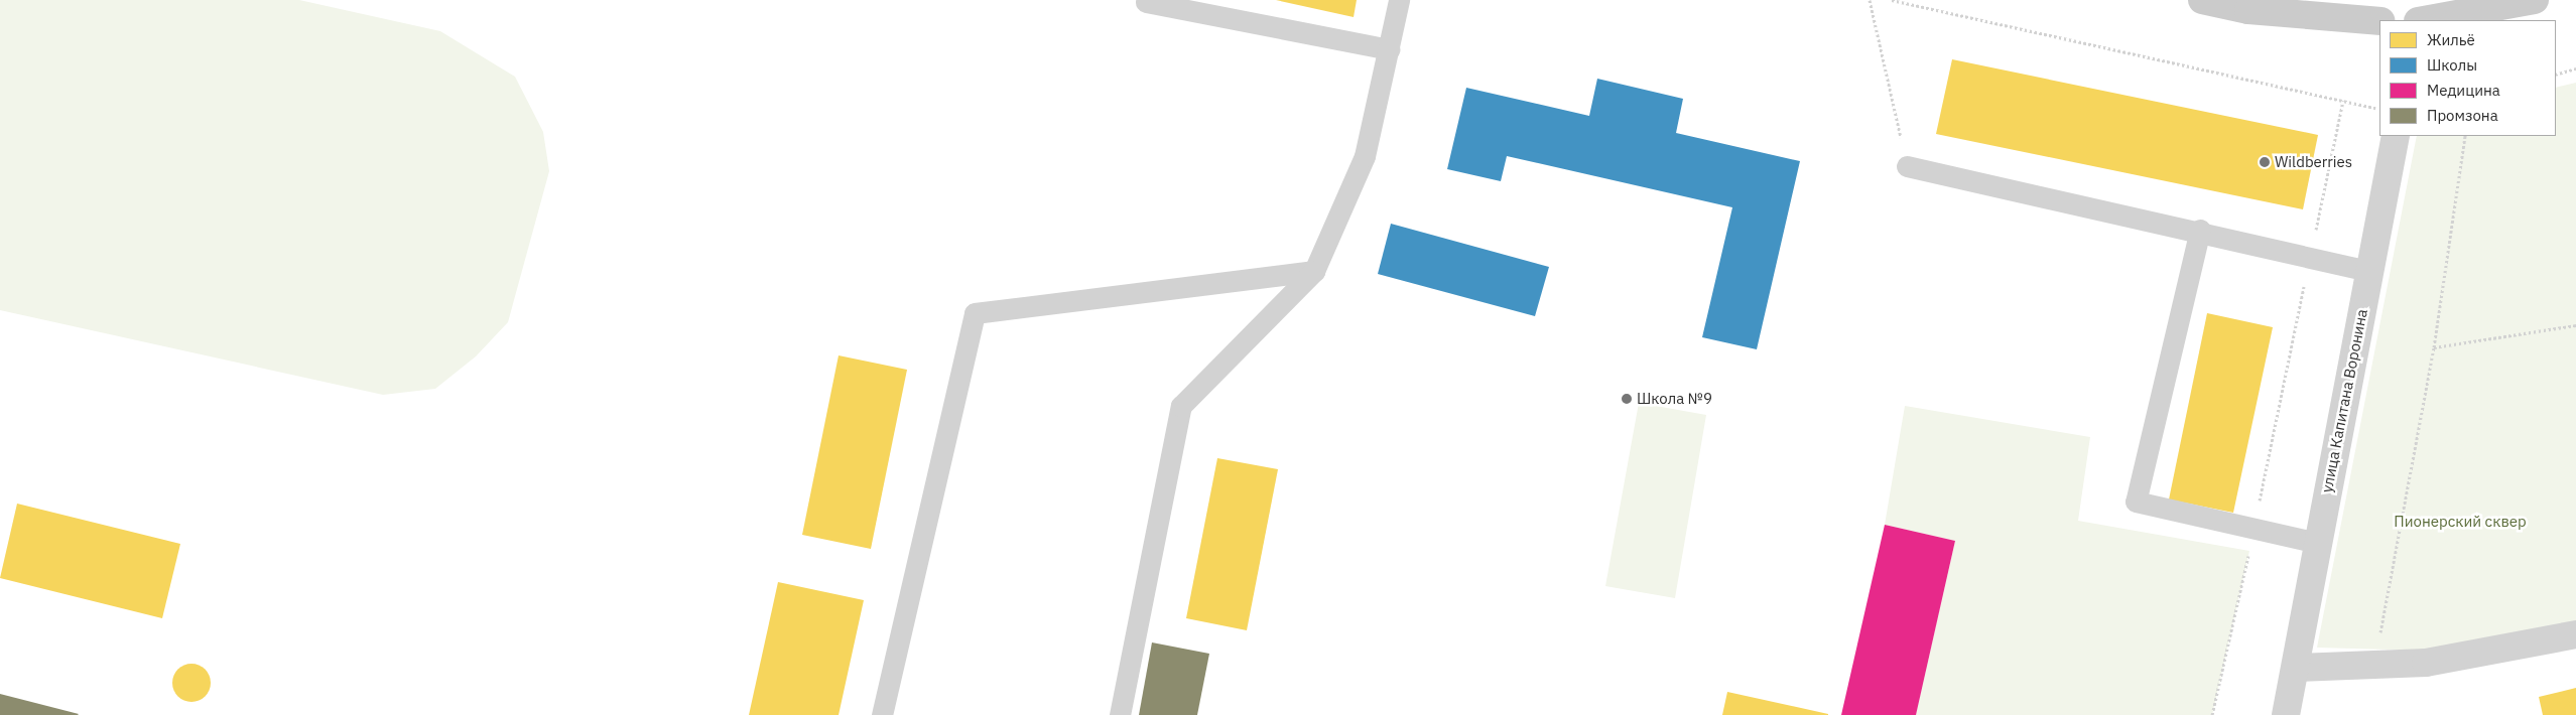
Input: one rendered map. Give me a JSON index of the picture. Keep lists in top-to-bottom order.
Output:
{
  "streets": {
    "street": ["улица Капитана Воронина"]
  },
  "parks": ["Пионерский сквер"],
  "places": ["Wildberries", "Школа №9"],
  "legend": [
    "Жильё",
    "Школы",
    "Медицина",
    "Промзона"
  ]
}
